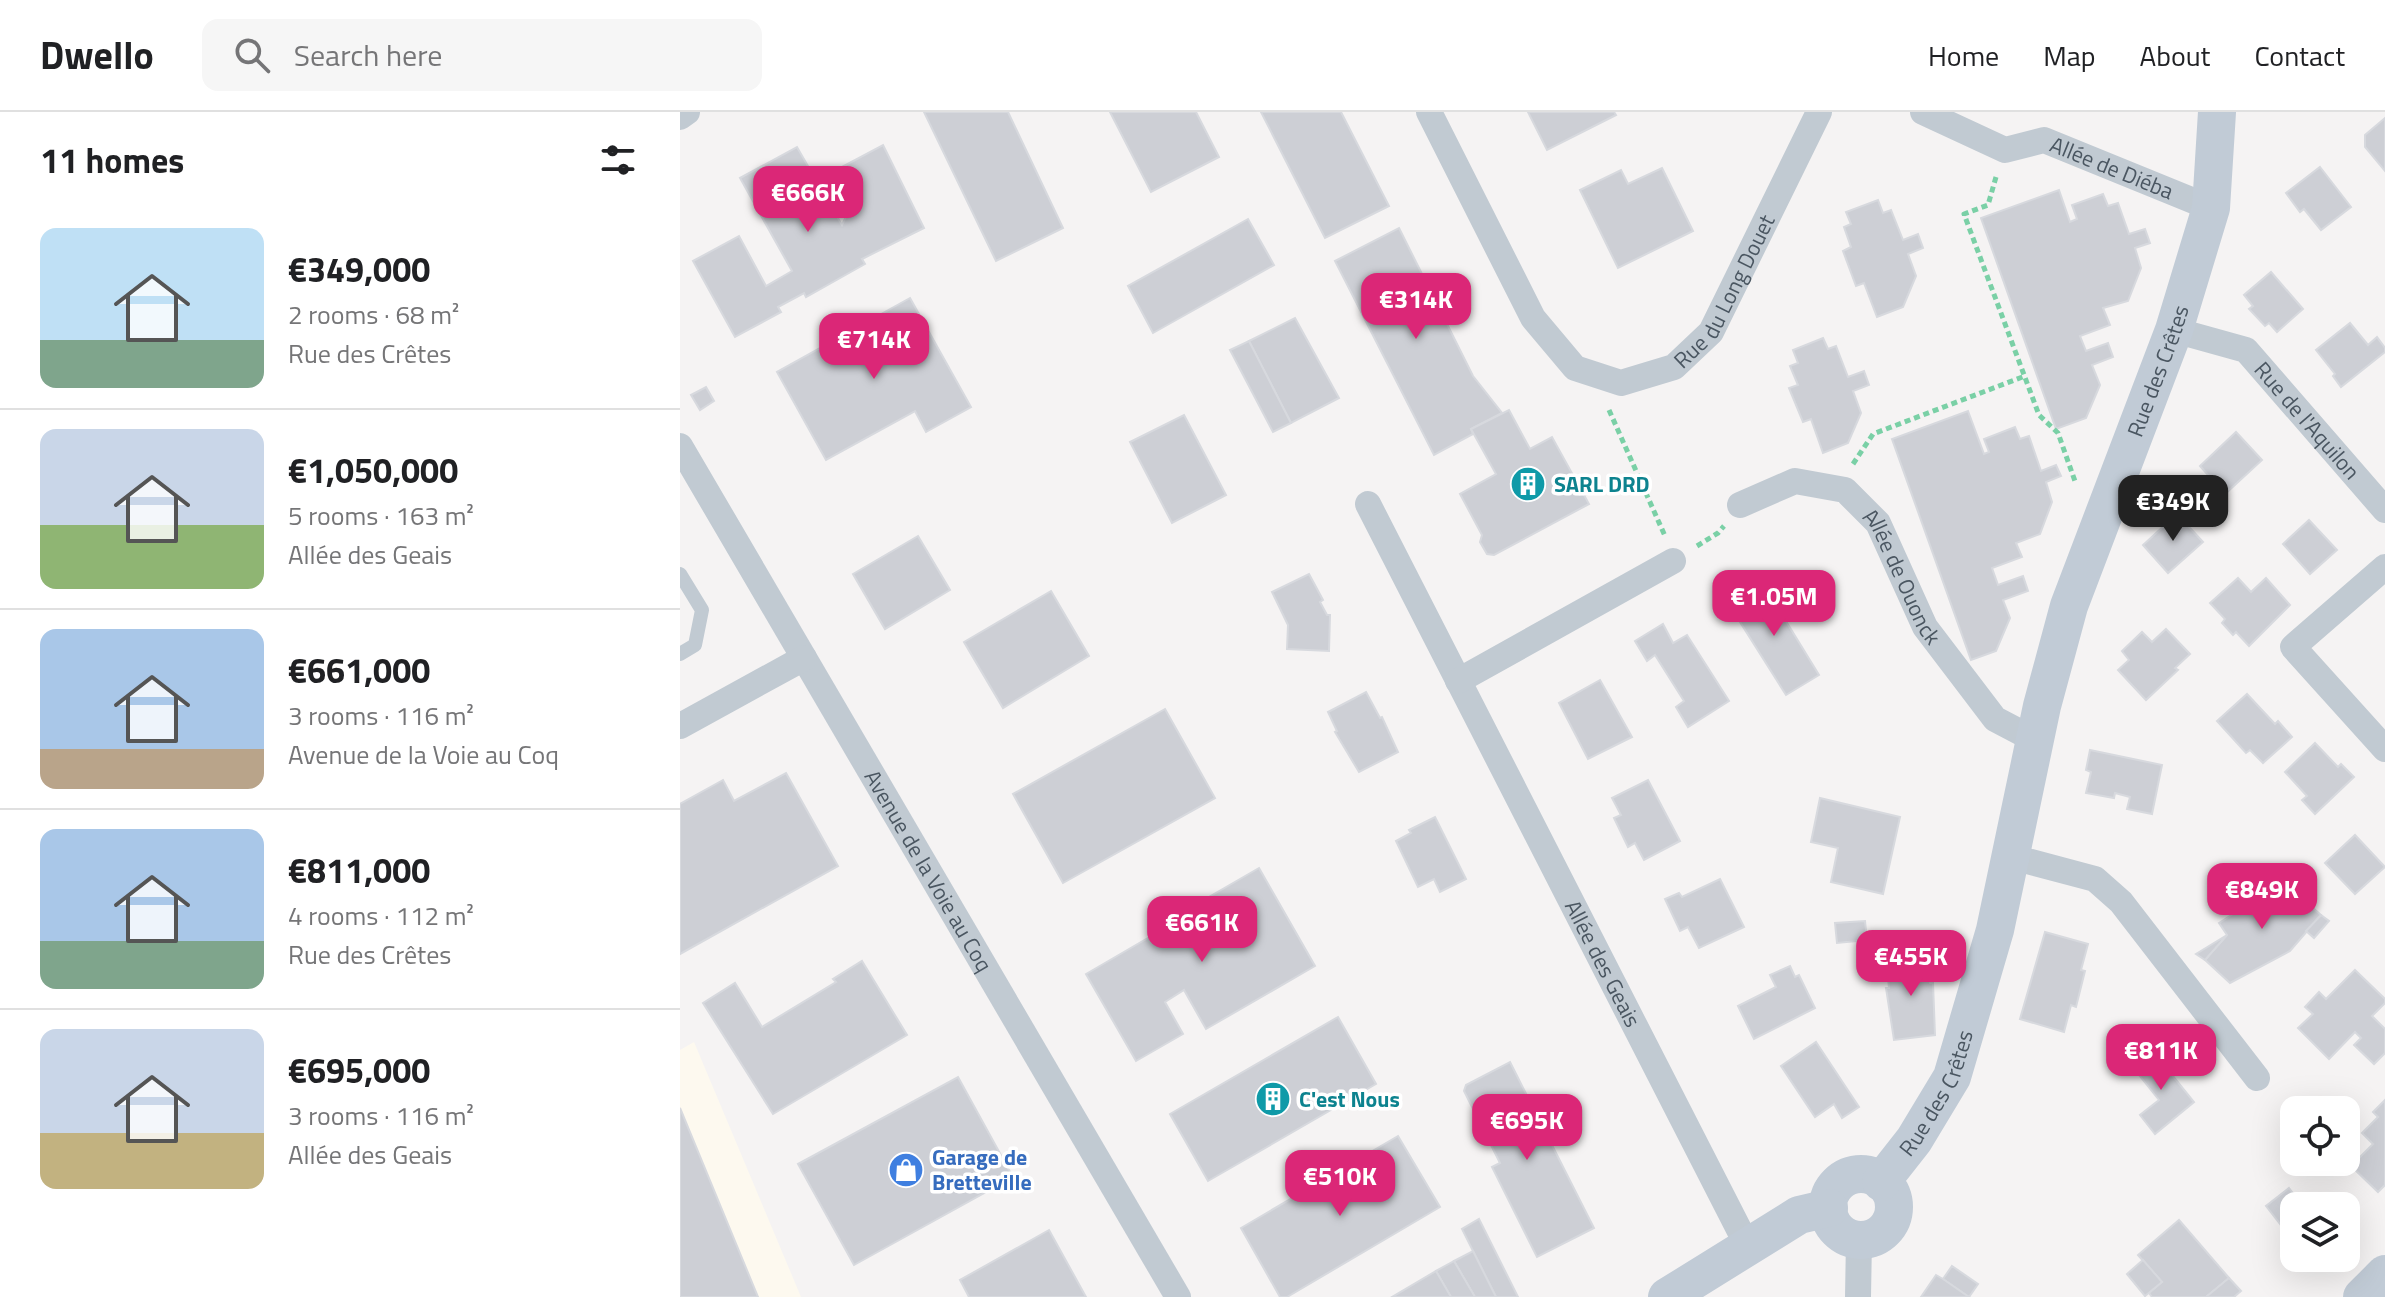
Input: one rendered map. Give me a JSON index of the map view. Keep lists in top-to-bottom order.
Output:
{
  "streets": {
    "street": [
      "Allée de Diéba",
      "Rue du Long Douet",
      "Rue des Crêtes",
      "Rue de l'Aquilon",
      "Allée de Ouonck",
      "Avenue de la Voie au Coq",
      "Allée des Geais"
    ]
  },
  "crossings": [
    ["Allée de Diéba", "Rue des Crêtes"],
    ["Rue des Crêtes", "Rue de l'Aquilon"],
    ["Rue des Crêtes", "Allée de Ouonck"]
  ],
  "places": {
    "building": ["SARL DRD", "C'est Nous"],
    "shop": ["Garage de Bretteville"]
  },
  "page": {
    "header": "Dwello",
    "search": "Search here",
    "nav": [
      "Home",
      "Map",
      "About",
      "Contact"
    ],
    "heading": "11 homes",
    "price": [
      "€666K",
      "€314K",
      "€714K",
      "€349K",
      "€1.05M",
      "€849K",
      "€661K",
      "€455K",
      "€811K",
      "€695K",
      "€510K"
    ],
    "list": [
      {
        "name": "€349,000",
        "note": "2 rooms · 68 m² · Rue des Crêtes"
      },
      {
        "name": "€1,050,000",
        "note": "5 rooms · 163 m² · Allée des Geais"
      },
      {
        "name": "€661,000",
        "note": "3 rooms · 116 m² · Avenue de la Voie au Coq"
      },
      {
        "name": "€811,000",
        "note": "4 rooms · 112 m² · Rue des Crêtes"
      },
      {
        "name": "€695,000",
        "note": "3 rooms · 116 m² · Allée des Geais"
      }
    ]
  }
}
